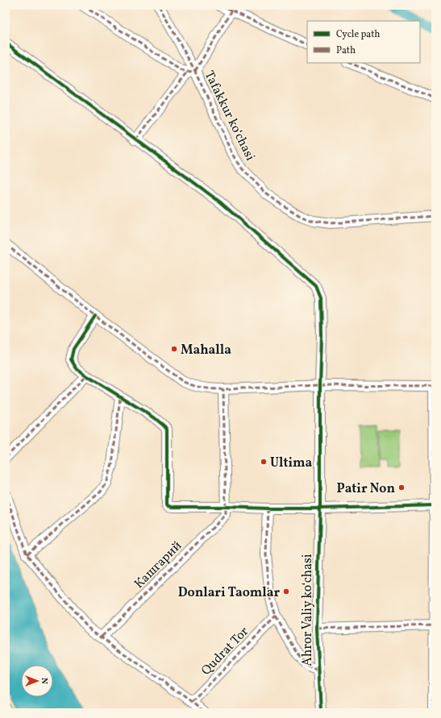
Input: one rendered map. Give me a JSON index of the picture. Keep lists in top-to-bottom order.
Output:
{
  "streets": {
    "street": [
      "Tafakkur ko‘chasi",
      "Кашгарий",
      "Ahror Valiy koʻchasi",
      "Qudrat Tor"
    ]
  },
  "places": [
    "Mahalla",
    "Ultima",
    "Patir Non",
    "Donlari Taomlar"
  ],
  "legend": ["Cycle path", "Path"],
  "north": "right"
}
